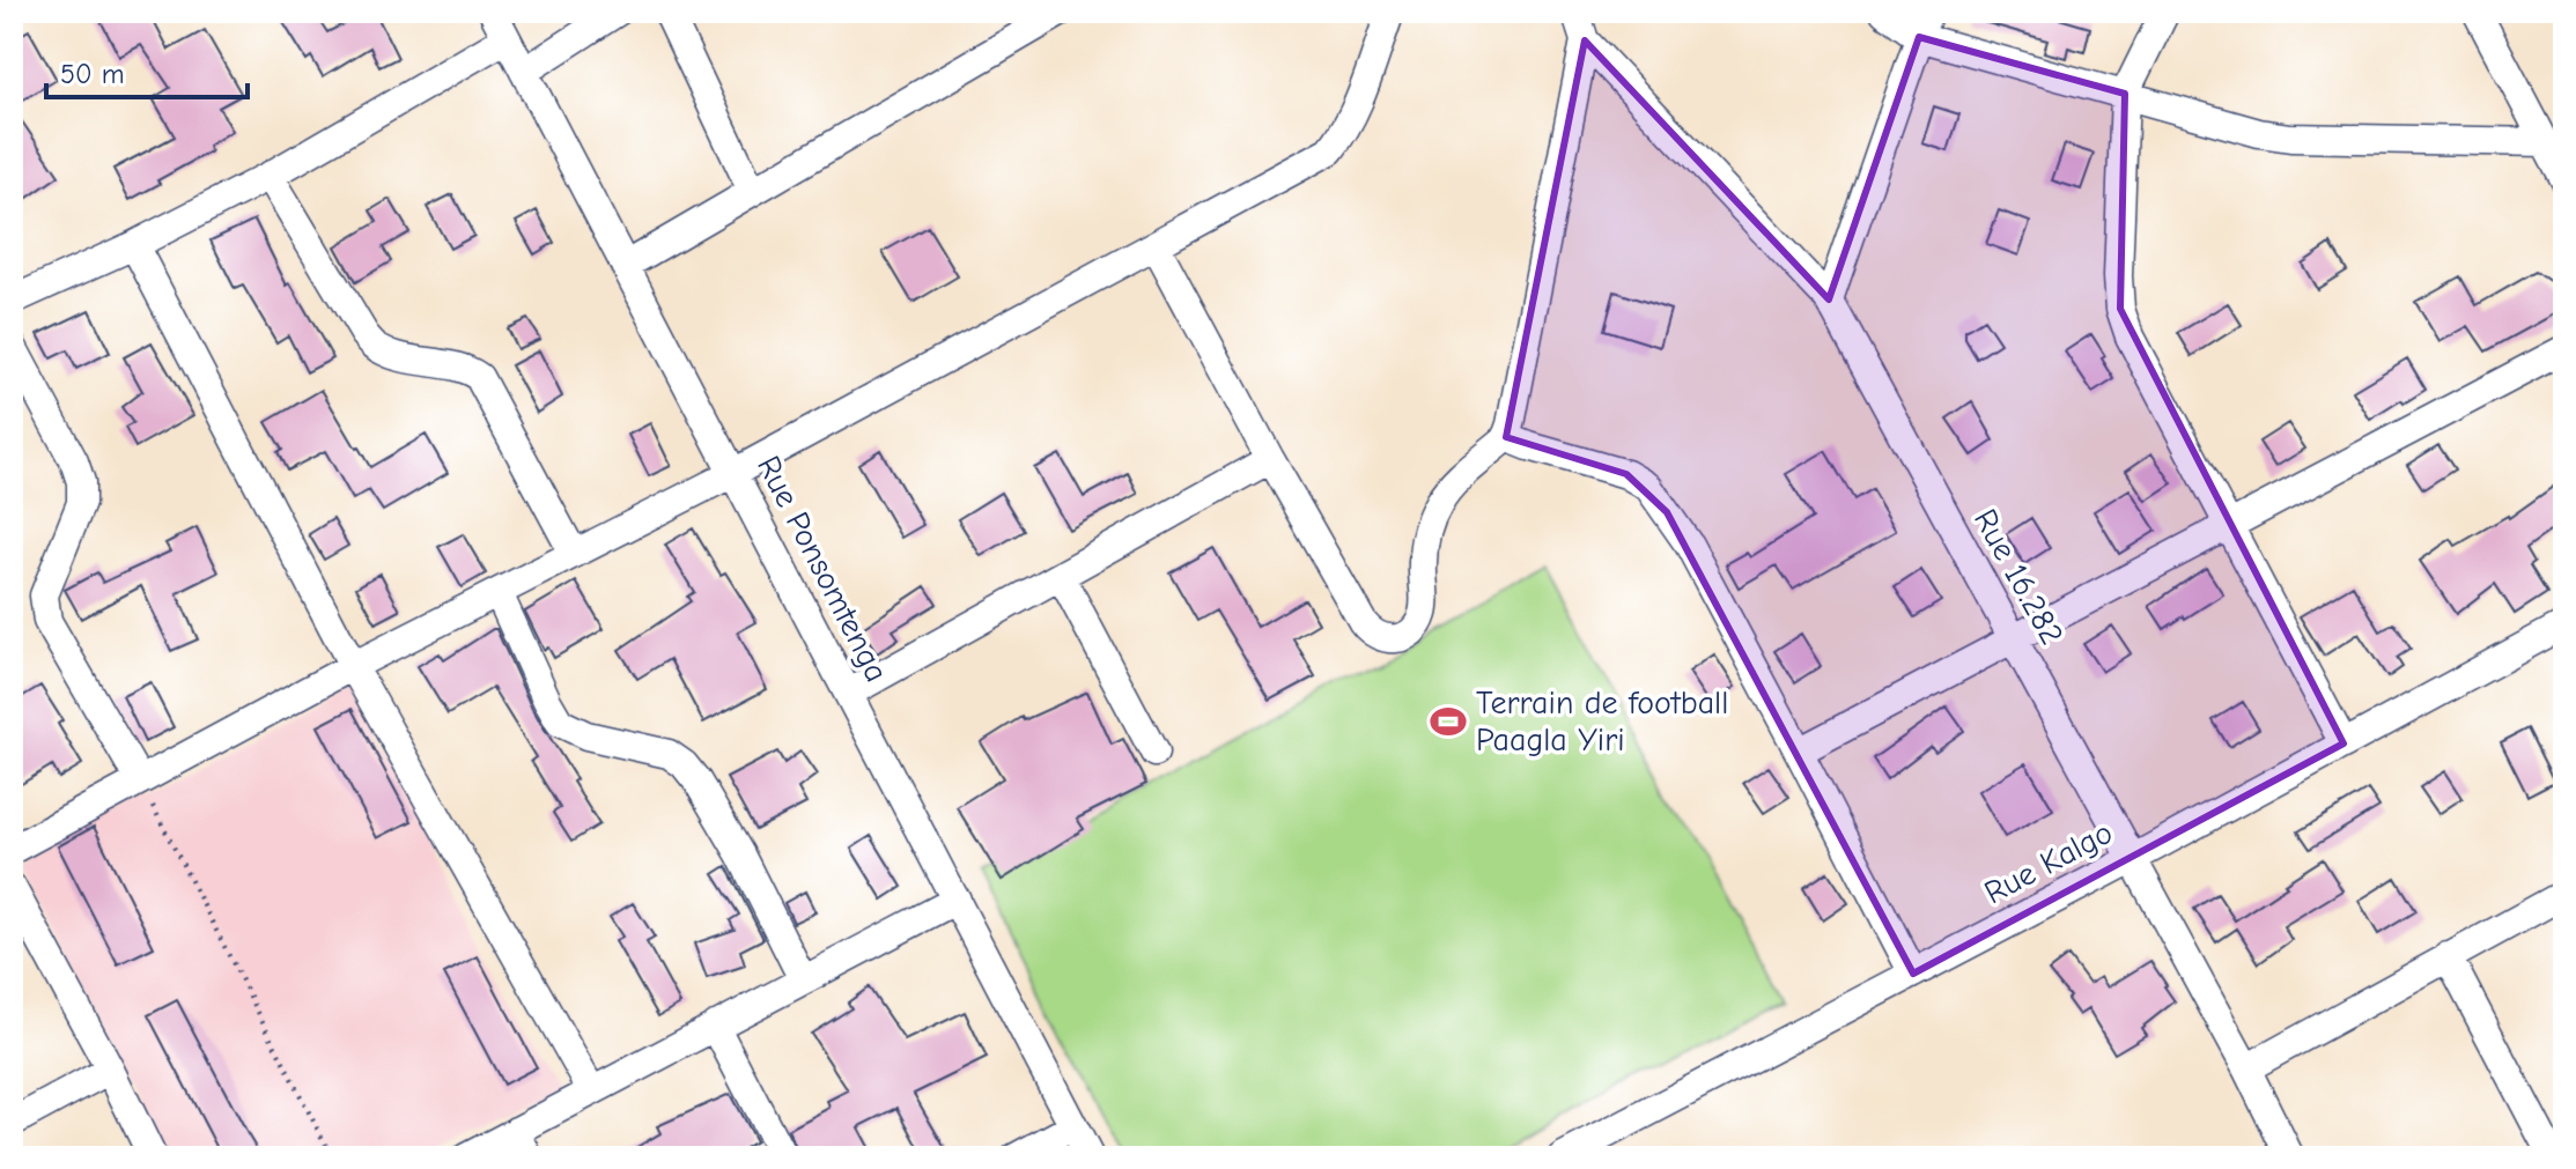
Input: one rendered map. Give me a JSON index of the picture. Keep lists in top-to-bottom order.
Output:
{
  "streets": {
    "street": ["Rue Ponsomtenga", "Rue 16.282", "Rue Kalgo"]
  },
  "crossings": [
    ["Rue 16.282", "Rue Kalgo"]
  ],
  "places": {
    "sports": ["Terrain de football Paagla Yiri"]
  },
  "scale_bar": "50 m"
}
